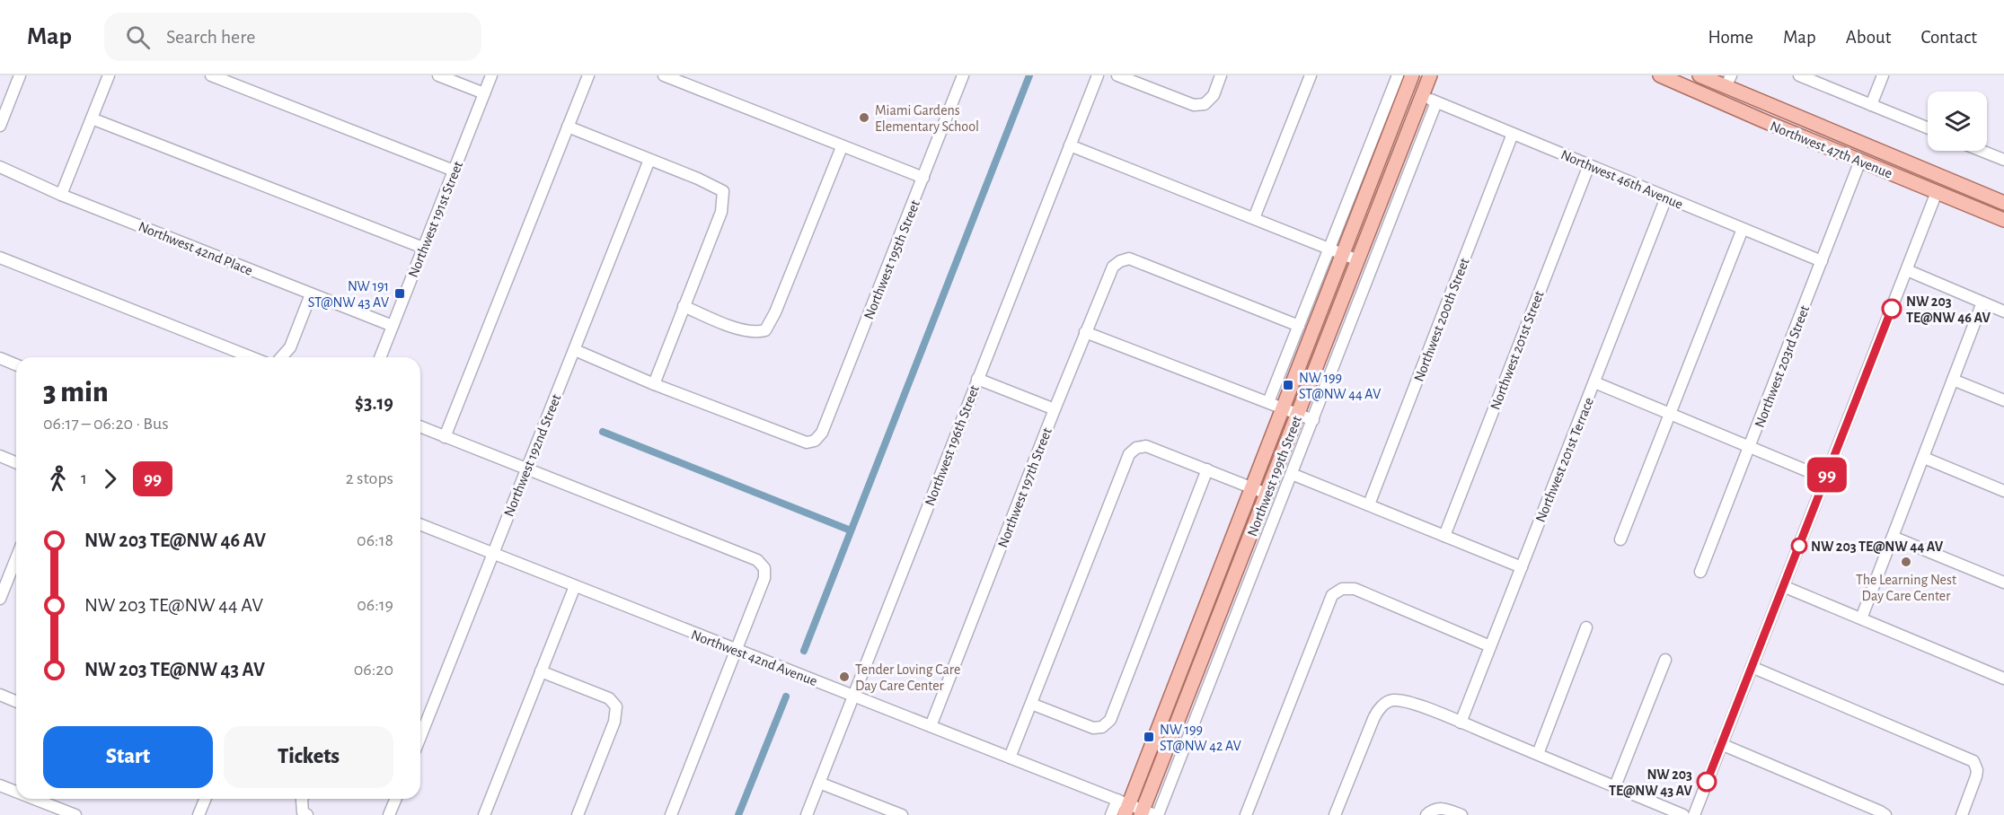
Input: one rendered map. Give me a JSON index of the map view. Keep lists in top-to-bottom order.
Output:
{
  "streets": {
    "main road": ["Northwest 47th Avenue", "Northwest 199th Street"],
    "street": [
      "Northwest 46th Avenue",
      "Northwest 191st Street",
      "Northwest 42nd Place",
      "Northwest 195th Street",
      "Northwest 200th Street",
      "Northwest 201st Street",
      "Northwest 203rd Street",
      "Northwest 196th Street",
      "Northwest 192nd Street",
      "Northwest 201st Terrace",
      "Northwest 197th Street",
      "Northwest 42nd Avenue"
    ]
  },
  "crossings": [
    ["Northwest 47th Avenue", "Northwest 203rd Street"],
    ["Northwest 46th Avenue", "Northwest 200th Street"],
    ["Northwest 46th Avenue", "Northwest 201st Street"],
    ["Northwest 46th Avenue", "Northwest 203rd Street"],
    ["Northwest 46th Avenue", "Northwest 201st Terrace"],
    ["Northwest 46th Avenue", "Northwest 199th Street"],
    ["Northwest 191st Street", "Northwest 42nd Place"],
    ["Northwest 196th Street", "Northwest 42nd Avenue"],
    ["Northwest 192nd Street", "Northwest 42nd Avenue"],
    ["Northwest 199th Street", "Northwest 42nd Avenue"],
    ["Northwest 197th Street", "Northwest 42nd Avenue"]
  ],
  "places": {
    "other": [
      "Miami Gardens Elementary School",
      "NW 203 TE@NW 46 AV",
      "NW 203 TE@NW 44 AV",
      "The Learning Nest Day Care Center",
      "Tender Loving Care Day Care Center",
      "NW 203 TE@NW 43 AV"
    ],
    "transit": ["NW 191 ST@NW 43 AV", "NW 199 ST@NW 44 AV", "NW 199 ST@NW 42 AV"]
  },
  "lines": ["bus line 99"],
  "page": {
    "header": "Map",
    "search": "Search here",
    "nav": [
      "Home",
      "Map",
      "About",
      "Contact"
    ],
    "on_map": "99",
    "heading": ["3 min", "06:17 – 06:20 · Bus", "$3.19"],
    "legs": ["1", "99", "2 stops"],
    "list": [
      {
        "name": "NW 203 TE@NW 46 AV",
        "value": "06:18"
      },
      {
        "name": "NW 203 TE@NW 44 AV",
        "value": "06:19"
      },
      {
        "name": "NW 203 TE@NW 43 AV",
        "value": "06:20"
      }
    ],
    "buttons": ["Start", "Tickets"]
  }
}
